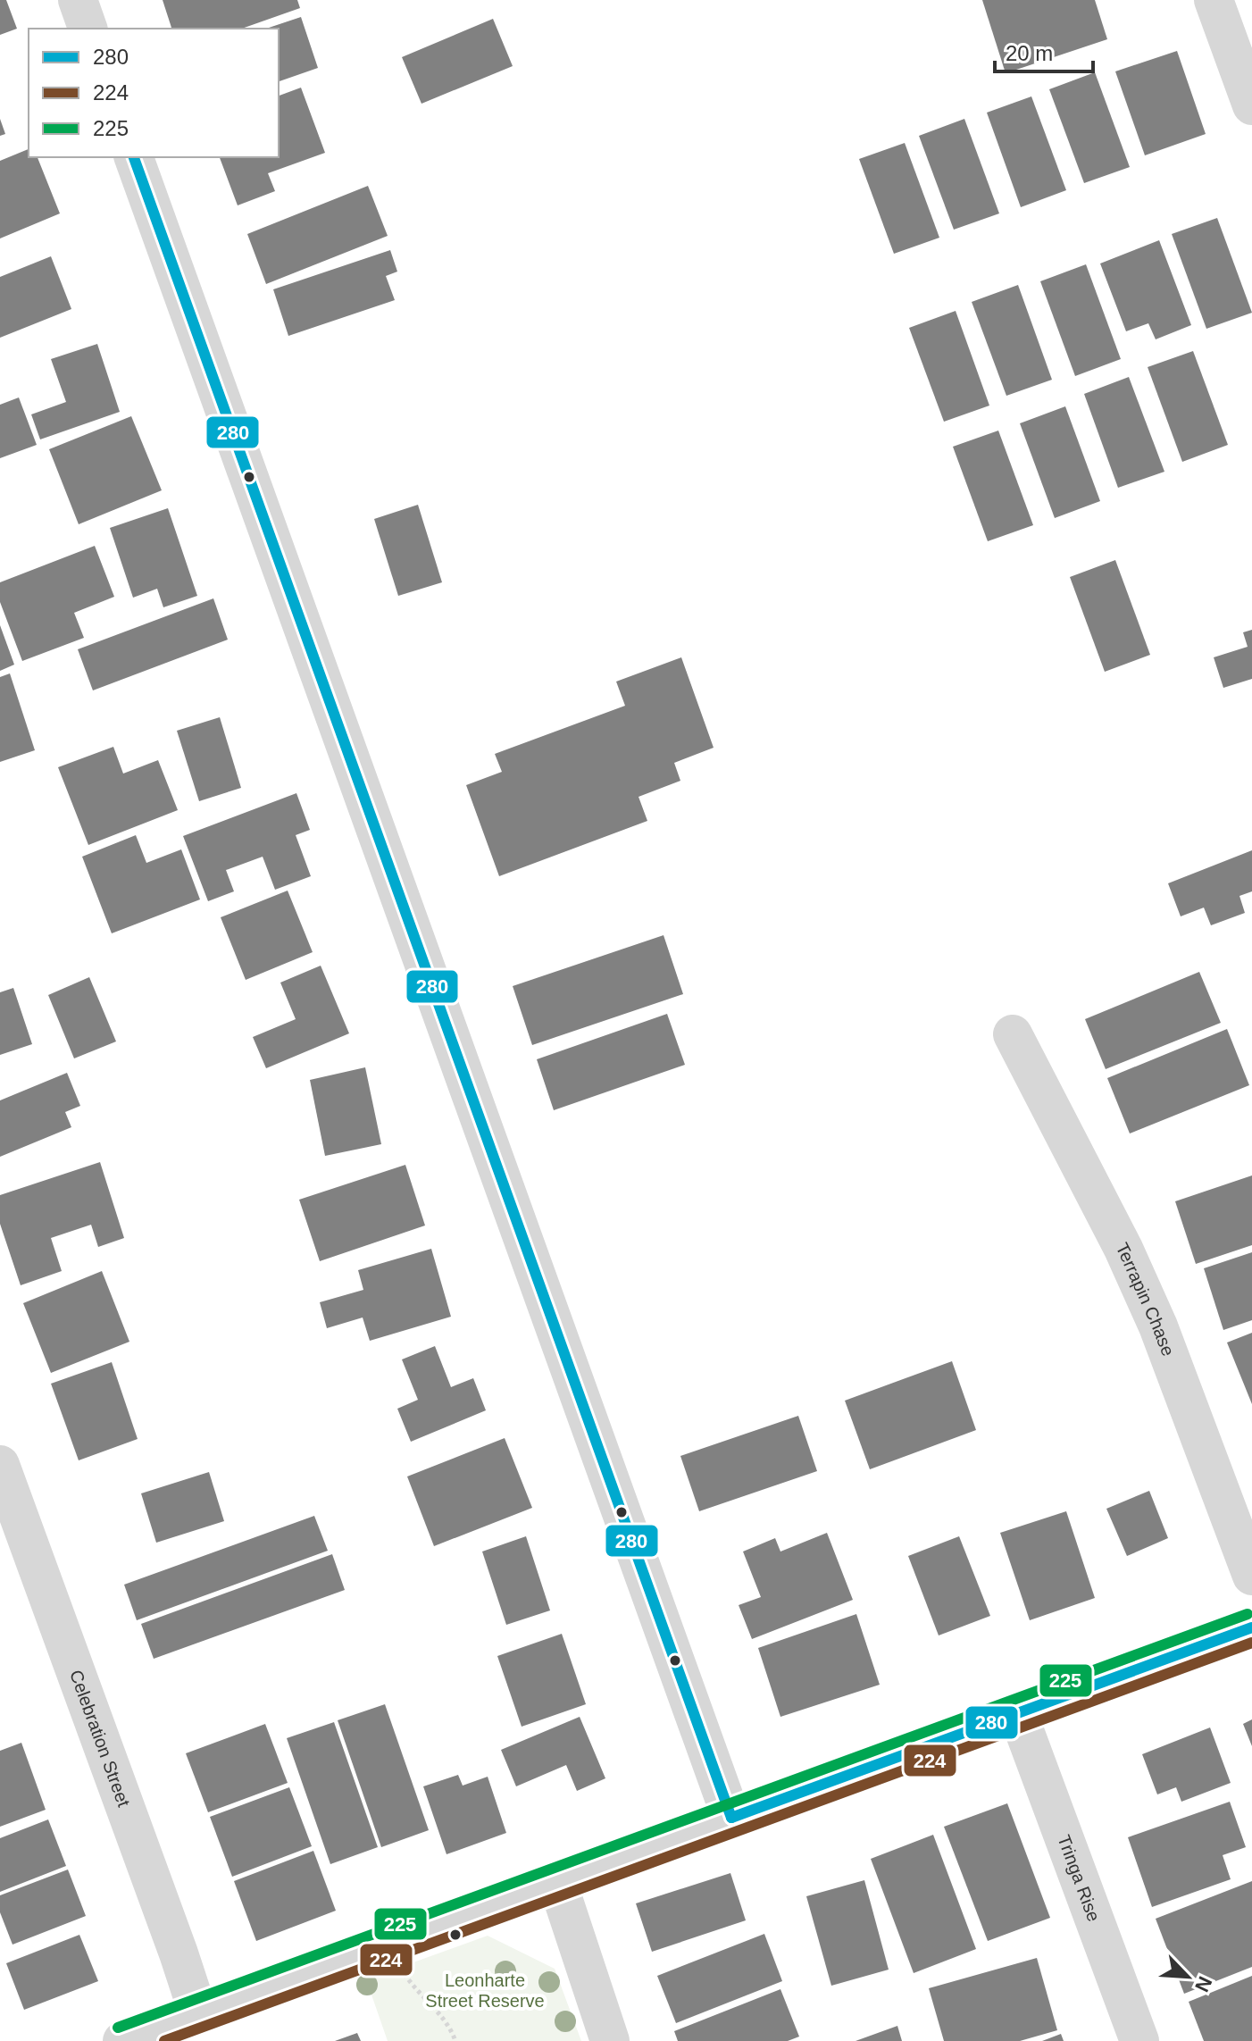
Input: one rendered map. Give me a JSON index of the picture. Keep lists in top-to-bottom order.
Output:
{
  "streets": {
    "street": ["Terrapin Chase", "Celebration Street", "Tringa Rise"]
  },
  "parks": ["Leonharte Street Reserve"],
  "lines": ["transit line 280", "transit line 225", "transit line 224"],
  "legend": ["280", "224", "225"],
  "scale_bar": "20 m",
  "north": "bottom right"
}
